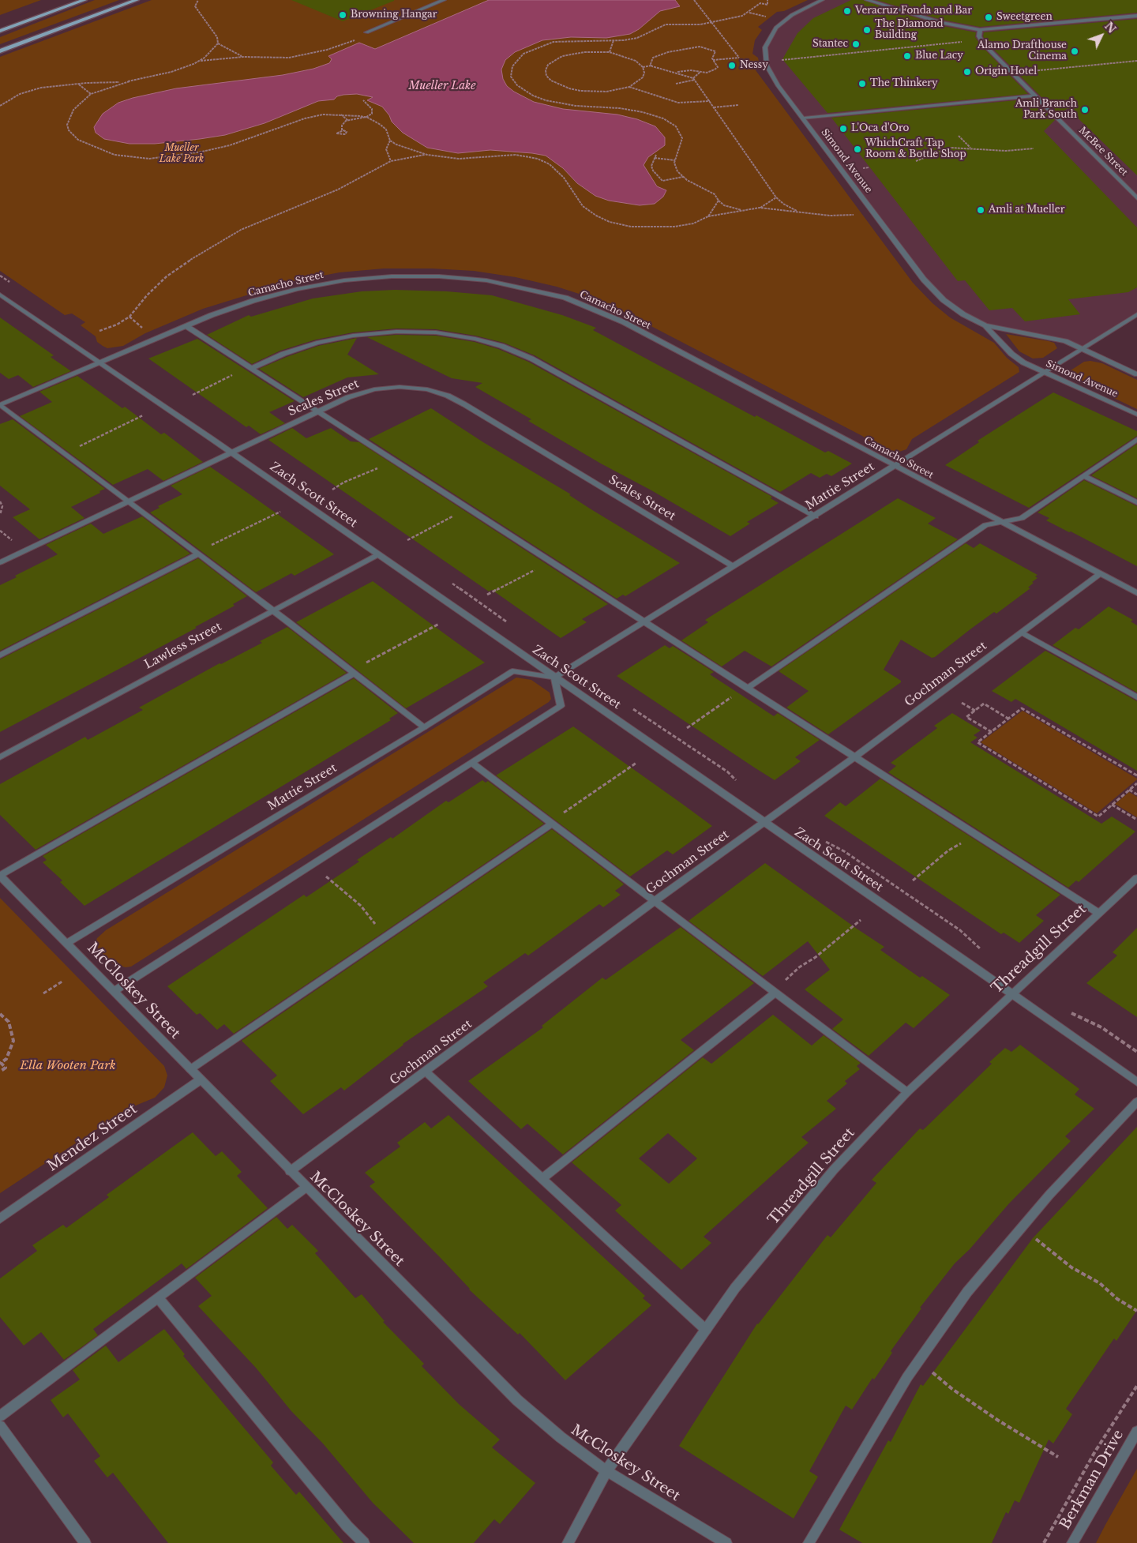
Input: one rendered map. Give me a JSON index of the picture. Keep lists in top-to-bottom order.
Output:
{
  "streets": {
    "street": [
      "McBee Street",
      "Simond Avenue",
      "Camacho Street",
      "Scales Street",
      "Mattie Street",
      "Zach Scott Street",
      "Lawless Street",
      "Gochman Street",
      "Threadgill Street",
      "McCloskey Street",
      "Mendez Street",
      "Berkman Drive"
    ]
  },
  "crossings": [
    ["Simond Avenue", "Mattie Street"],
    ["Camacho Street", "Mattie Street"],
    ["Camacho Street", "Zach Scott Street"],
    ["Camacho Street", "Gochman Street"],
    ["Scales Street", "Mattie Street"],
    ["Scales Street", "Zach Scott Street"],
    ["Mattie Street", "Zach Scott Street"],
    ["Mattie Street", "McCloskey Street"],
    ["Zach Scott Street", "Lawless Street"],
    ["Zach Scott Street", "Gochman Street"],
    ["Zach Scott Street", "Threadgill Street"],
    ["Gochman Street", "McCloskey Street"],
    ["Threadgill Street", "McCloskey Street"],
    ["McCloskey Street", "Mendez Street"]
  ],
  "water": ["Mueller Lake"],
  "parks": ["Mueller Lake Park", "Ella Wooten Park"],
  "places": [
    "Veracruz Fonda and Bar",
    "Browning Hangar",
    "Sweetgreen",
    "The Diamond Building",
    "Stantec",
    "Alamo Drafthouse Cinema",
    "Blue Lacy",
    "Nessy",
    "Origin Hotel",
    "The Thinkery",
    "Amli Branch Park South",
    "L'Oca d'Oro",
    "WhichCraft Tap Room & Bottle Shop",
    "Amli at Mueller"
  ],
  "north": "top right"
}
